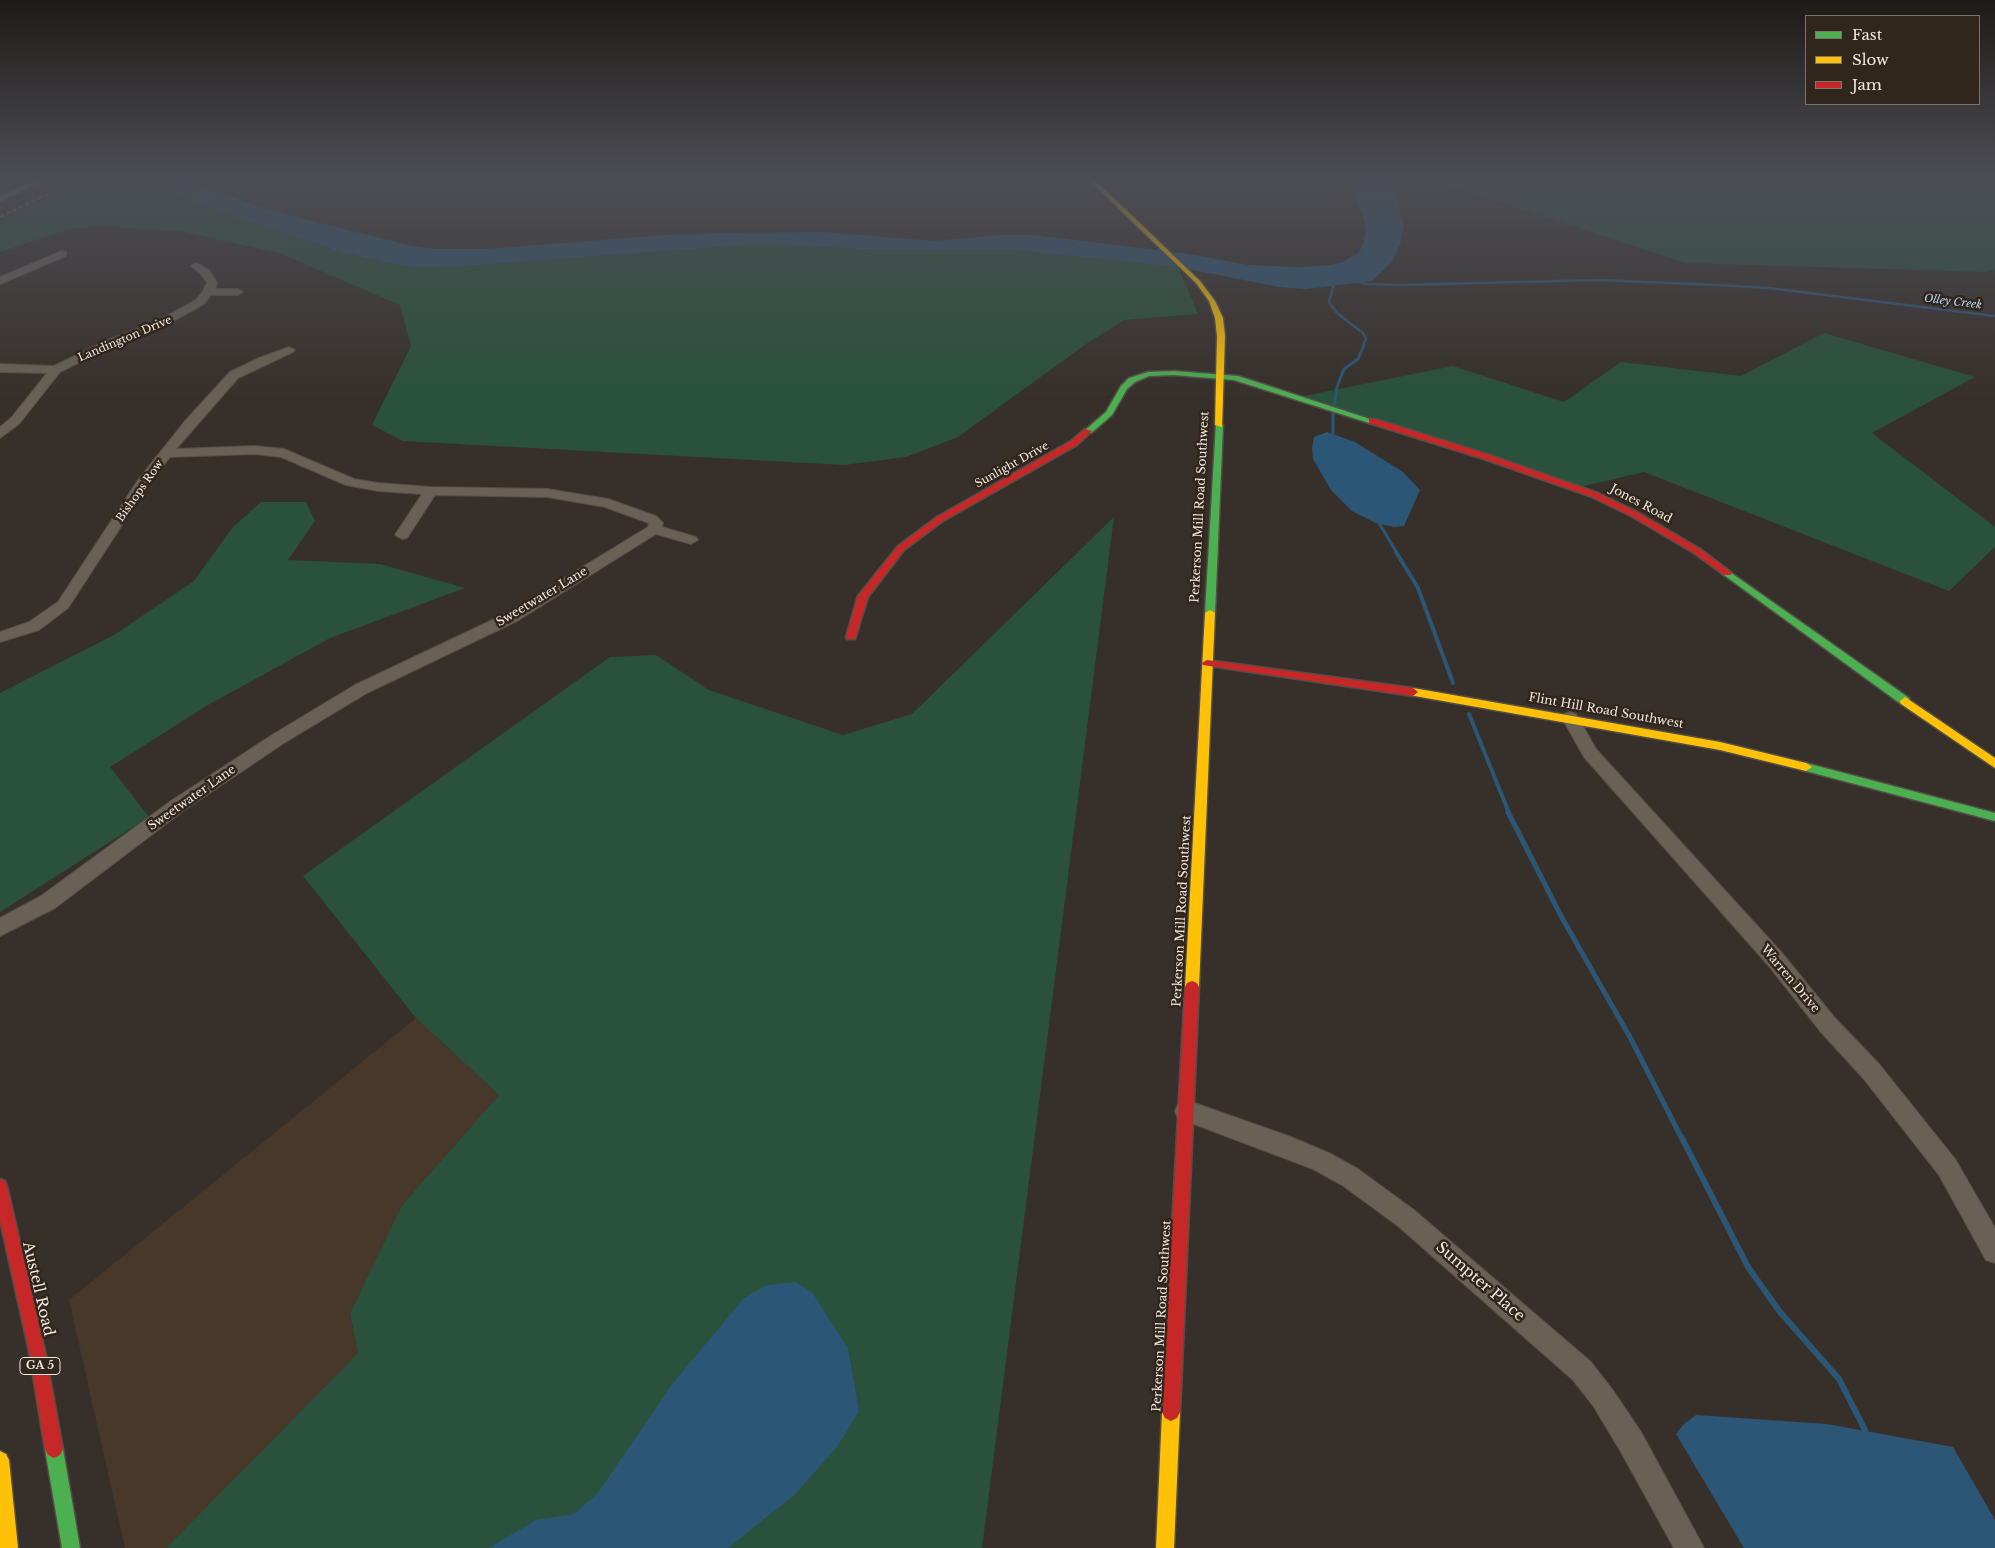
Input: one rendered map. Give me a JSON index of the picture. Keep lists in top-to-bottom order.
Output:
{
  "streets": {
    "street": [
      "Landington Drive",
      "Sunlight Drive",
      "Bishops Row",
      "Jones Road",
      "Perkerson Mill Road Southwest",
      "Sweetwater Lane",
      "Flint Hill Road Southwest",
      "Warren Drive",
      "Sumpter Place",
      "Austell Road",
      "GA 5"
    ]
  },
  "crossings": [
    ["Sunlight Drive", "Jones Road"],
    ["Sunlight Drive", "Perkerson Mill Road Southwest"],
    ["Jones Road", "Perkerson Mill Road Southwest"],
    ["Perkerson Mill Road Southwest", "Flint Hill Road Southwest"],
    ["Perkerson Mill Road Southwest", "Sumpter Place"],
    ["Flint Hill Road Southwest", "Warren Drive"]
  ],
  "water": ["Olley Creek"],
  "legend": ["Fast", "Slow", "Jam"]
}
